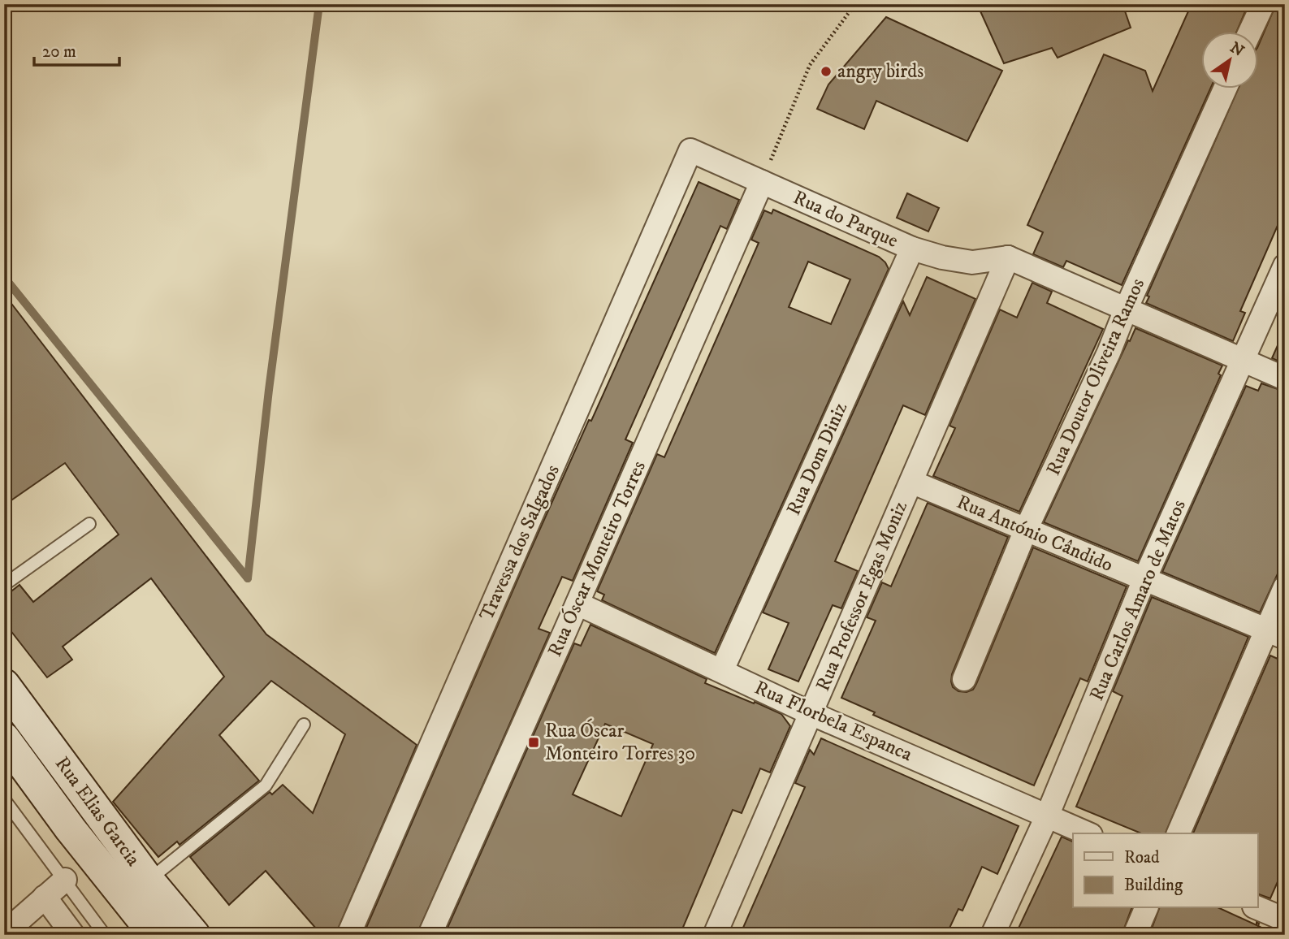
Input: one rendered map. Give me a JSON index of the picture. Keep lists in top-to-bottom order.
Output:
{
  "streets": {
    "main road": ["Rua Elias Garcia"],
    "street": [
      "Rua do Parque",
      "Rua Doutor Oliveira Ramos",
      "Rua Dom Diniz",
      "Rua António Cândido",
      "Travessa dos Salgados",
      "Rua Óscar Monteiro Torres",
      "Rua Professor Egas Moniz",
      "Rua Carlos Amaro de Matos",
      "Rua Florbela Espanca"
    ]
  },
  "crossings": [
    ["Rua do Parque", "Rua Dom Diniz"],
    ["Rua do Parque", "Travessa dos Salgados"],
    ["Rua do Parque", "Rua Óscar Monteiro Torres"],
    ["Rua do Parque", "Rua Professor Egas Moniz"],
    ["Rua Doutor Oliveira Ramos", "Rua António Cândido"],
    ["Rua Dom Diniz", "Rua Florbela Espanca"],
    ["Rua António Cândido", "Rua Professor Egas Moniz"],
    ["Rua António Cândido", "Rua Carlos Amaro de Matos"],
    ["Rua Óscar Monteiro Torres", "Rua Florbela Espanca"],
    ["Rua Professor Egas Moniz", "Rua Florbela Espanca"],
    ["Rua Carlos Amaro de Matos", "Rua Florbela Espanca"]
  ],
  "places": {
    "other": ["angry birds"],
    "transit": ["Rua Óscar Monteiro Torres 30"]
  },
  "legend": ["Road", "Building"],
  "scale_bar": "20 m",
  "north": "top right"
}
